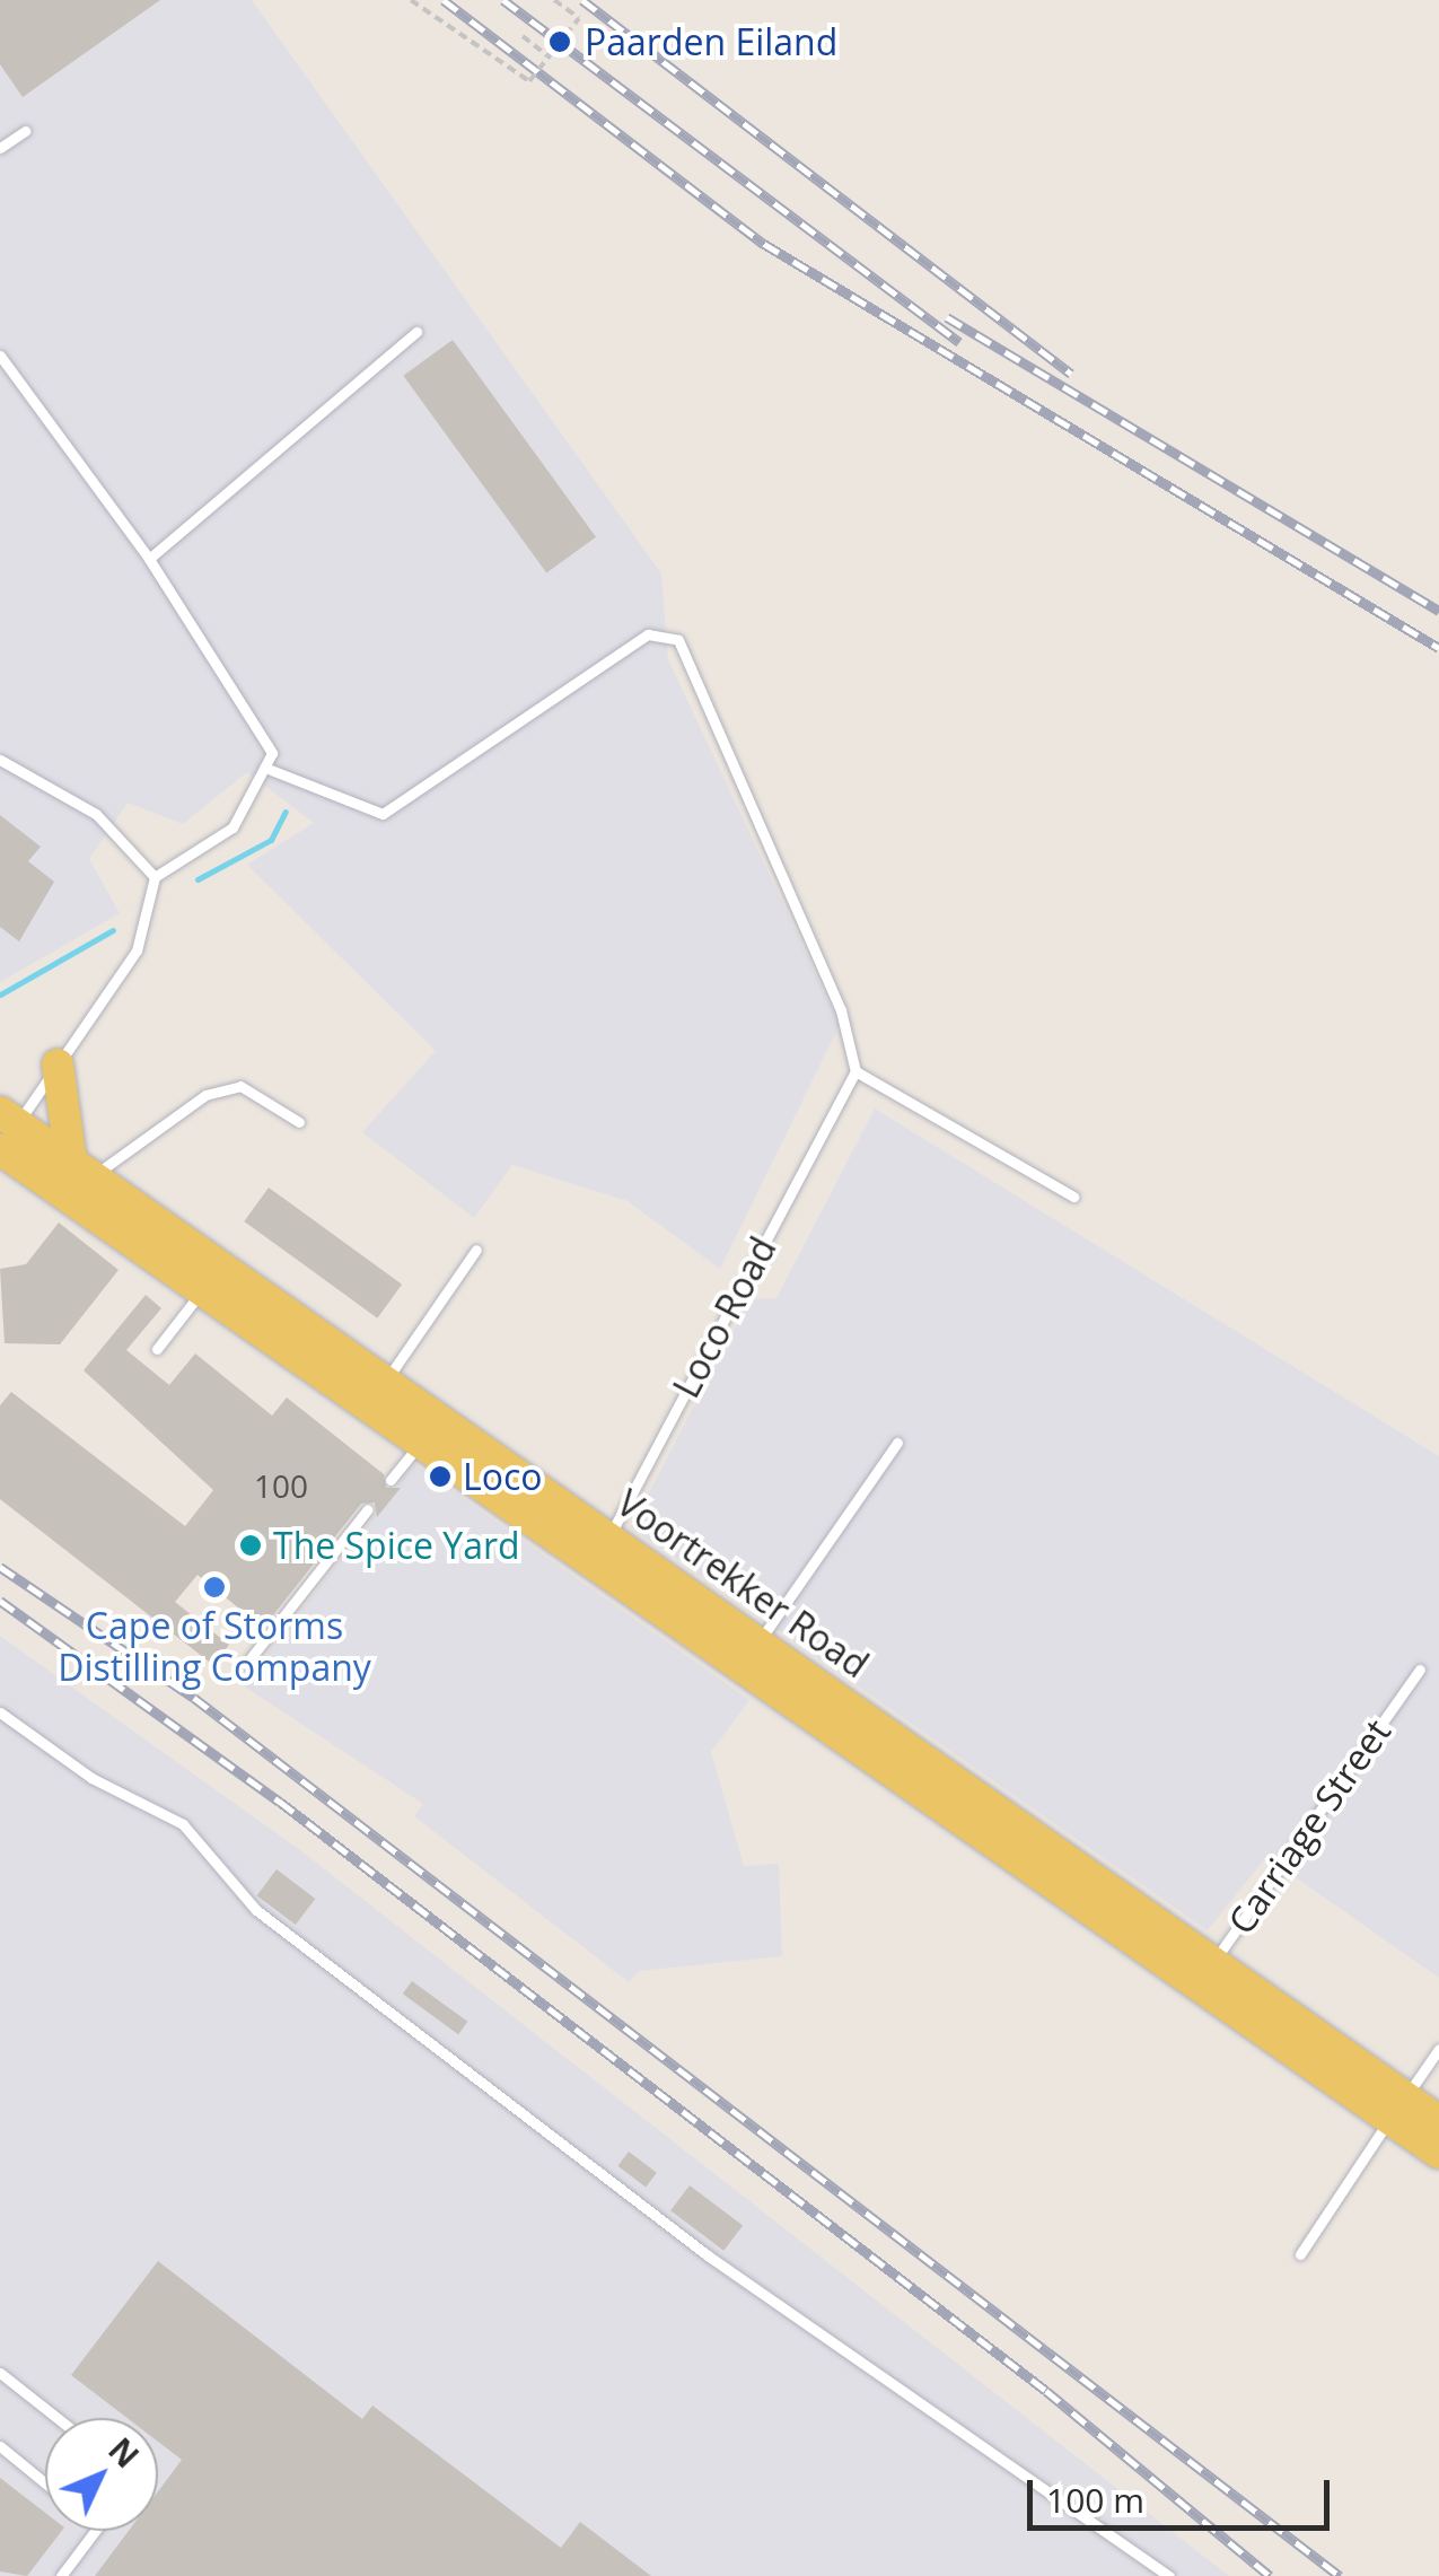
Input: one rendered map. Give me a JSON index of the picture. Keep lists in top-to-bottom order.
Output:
{
  "streets": {
    "main road": ["Voortrekker Road"],
    "lane": ["Loco Road", "Carriage Street"]
  },
  "crossings": [
    ["Loco Road", "Voortrekker Road"],
    ["Voortrekker Road", "Carriage Street"]
  ],
  "places": [
    "Paarden Eiland",
    "Loco",
    "The Spice Yard",
    "Cape of Storms Distilling Company"
  ],
  "house_numbers": ["100"],
  "scale_bar": "100 m",
  "north": "top right"
}
